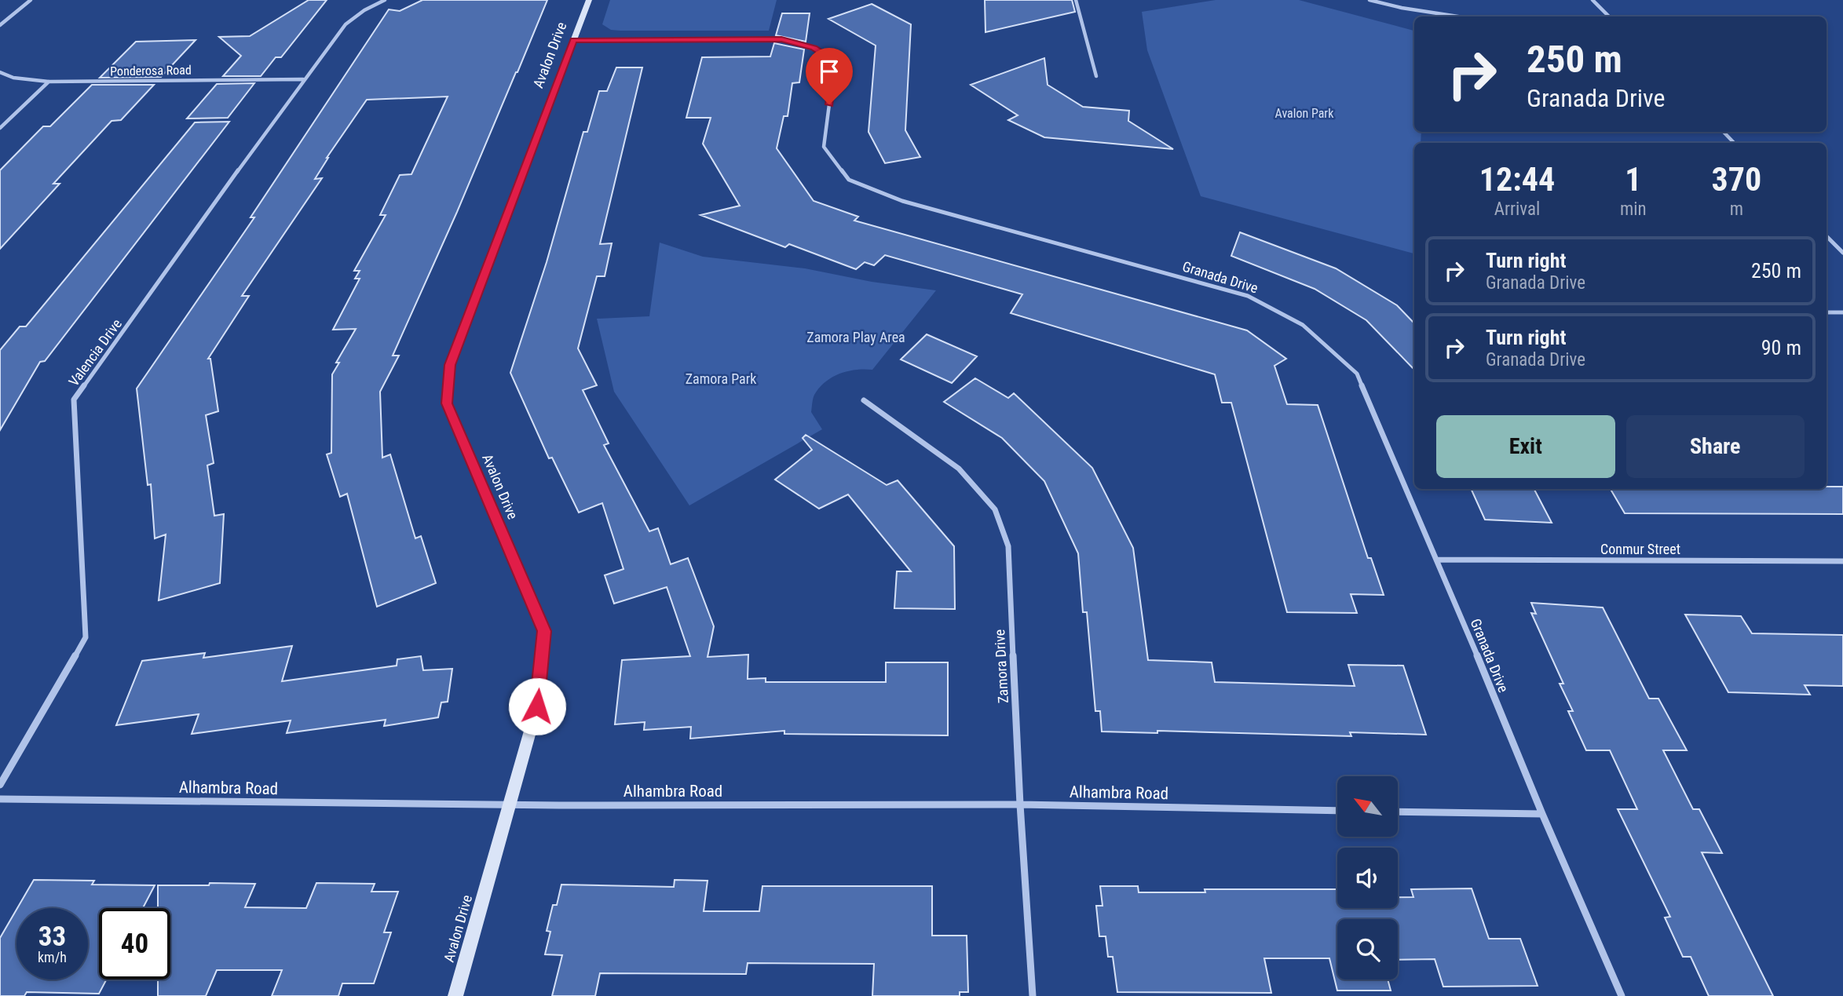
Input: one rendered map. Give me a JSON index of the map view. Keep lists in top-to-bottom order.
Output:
{
  "streets": {
    "street": [
      "Avalon Drive",
      "Ponderosa Road",
      "Granada Drive",
      "Valencia Drive",
      "Conmur Street",
      "Zamora Drive",
      "Alhambra Road"
    ]
  },
  "crossings": [
    ["Avalon Drive", "Granada Drive"],
    ["Avalon Drive", "Alhambra Road"],
    ["Ponderosa Road", "Valencia Drive"],
    ["Granada Drive", "Conmur Street"],
    ["Zamora Drive", "Alhambra Road"]
  ],
  "parks": ["Avalon Park", "Zamora Play Area", "Zamora Park"],
  "north": "top left",
  "page": {
    "turn": ["250 m", "Granada Drive"],
    "eta": [
      "12:44",
      "Arrival",
      "1",
      "min",
      "370",
      "m"
    ],
    "list": [
      {
        "name": "Turn right",
        "note": "Granada Drive",
        "value": "250 m"
      },
      {
        "name": "Turn right",
        "note": "Granada Drive",
        "value": "90 m"
      }
    ],
    "buttons": ["Exit", "Share"],
    "speed": "33 km/h",
    "limit": "40"
  }
}
